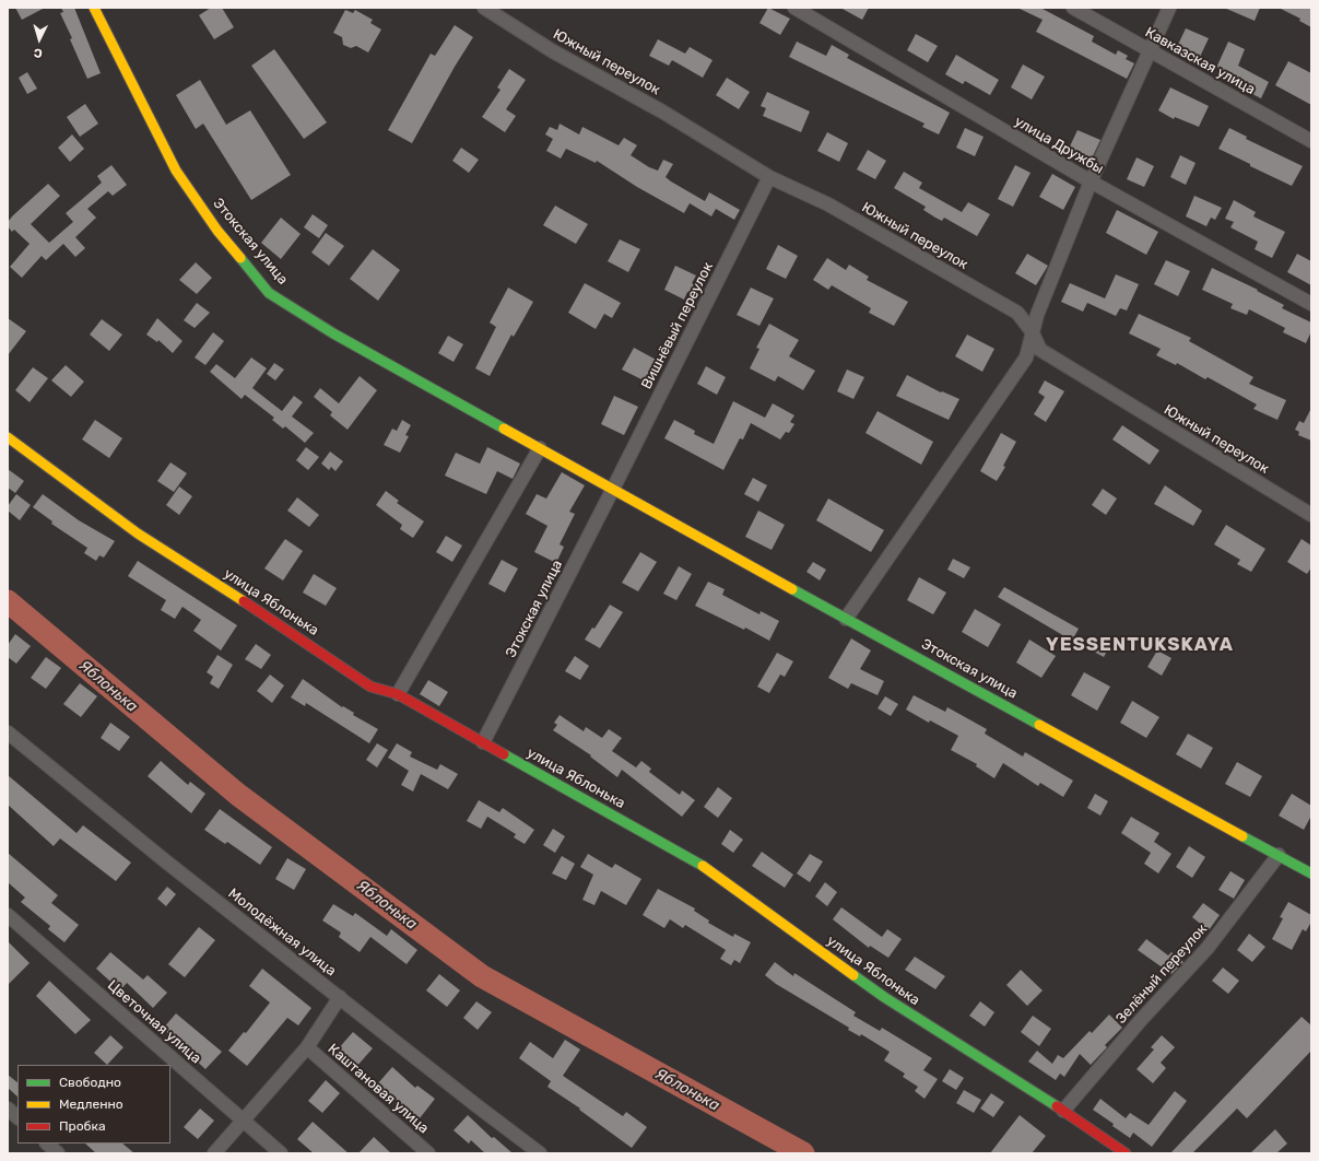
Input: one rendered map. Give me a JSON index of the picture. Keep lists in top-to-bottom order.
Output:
{
  "streets": {
    "main road": ["Этокская улица", "улица Яблонька"],
    "street": [
      "Кавказская улица",
      "Южный переулок",
      "улица Дружбы",
      "Вишнёвый переулок",
      "Молодёжная улица",
      "Зелёный переулок",
      "Цветочная улица",
      "Каштановая улица"
    ]
  },
  "crossings": [
    ["Южный переулок", "Вишнёвый переулок"],
    ["Этокская улица", "Вишнёвый переулок"],
    ["Этокская улица", "улица Яблонька"],
    ["Этокская улица", "Зелёный переулок"],
    ["улица Яблонька", "Зелёный переулок"]
  ],
  "districts": ["YESSENTUKSKAYA"],
  "water": ["Яблонька"],
  "legend": ["Свободно", "Медленно", "Пробка"],
  "north": "bottom"
}
